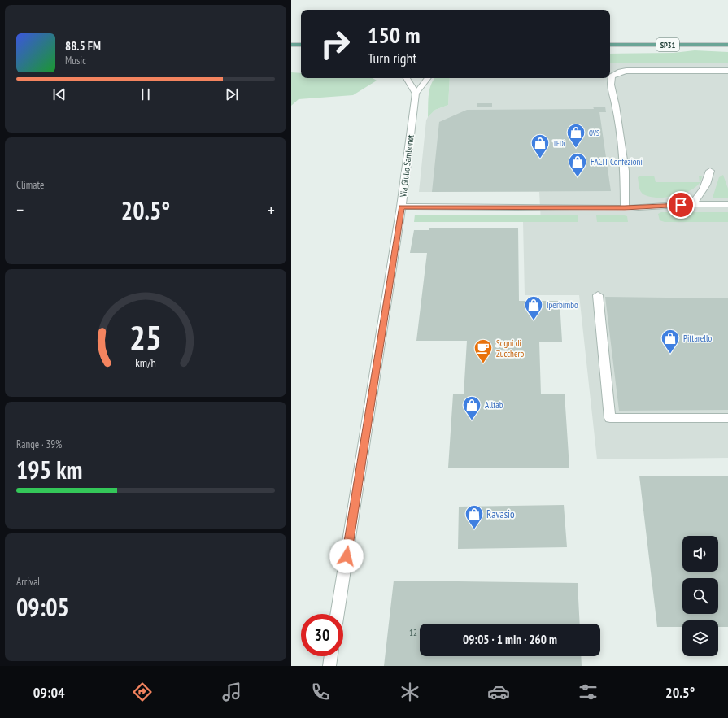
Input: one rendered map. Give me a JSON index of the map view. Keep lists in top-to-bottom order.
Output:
{
  "streets": {
    "main road": ["SP31"],
    "street": ["Via Giulio Sambonet"]
  },
  "places": {
    "shop": [
      "OVS",
      "TEDi",
      "FACIT Confezioni",
      "Iperbimbo",
      "Pittarello",
      "Alltab",
      "Ravasio"
    ],
    "cafe": ["Sogni di Zucchero"]
  },
  "house_numbers": ["12"],
  "page": {
    "turn": ["150 m", "Turn right"],
    "song": ["88.5 FM", "Music"],
    "tile": [
      "Climate",
      ["Range · 39%", "195 km"],
      ["Arrival", "09:05"]
    ],
    "heat": ["−", "20.5°", "+"],
    "limit": "30",
    "trip": "09:05 · 1 min · 260 m",
    "tabs": ["09:04", "20.5°"],
    "gauge": ["25", "km/h"]
  }
}
